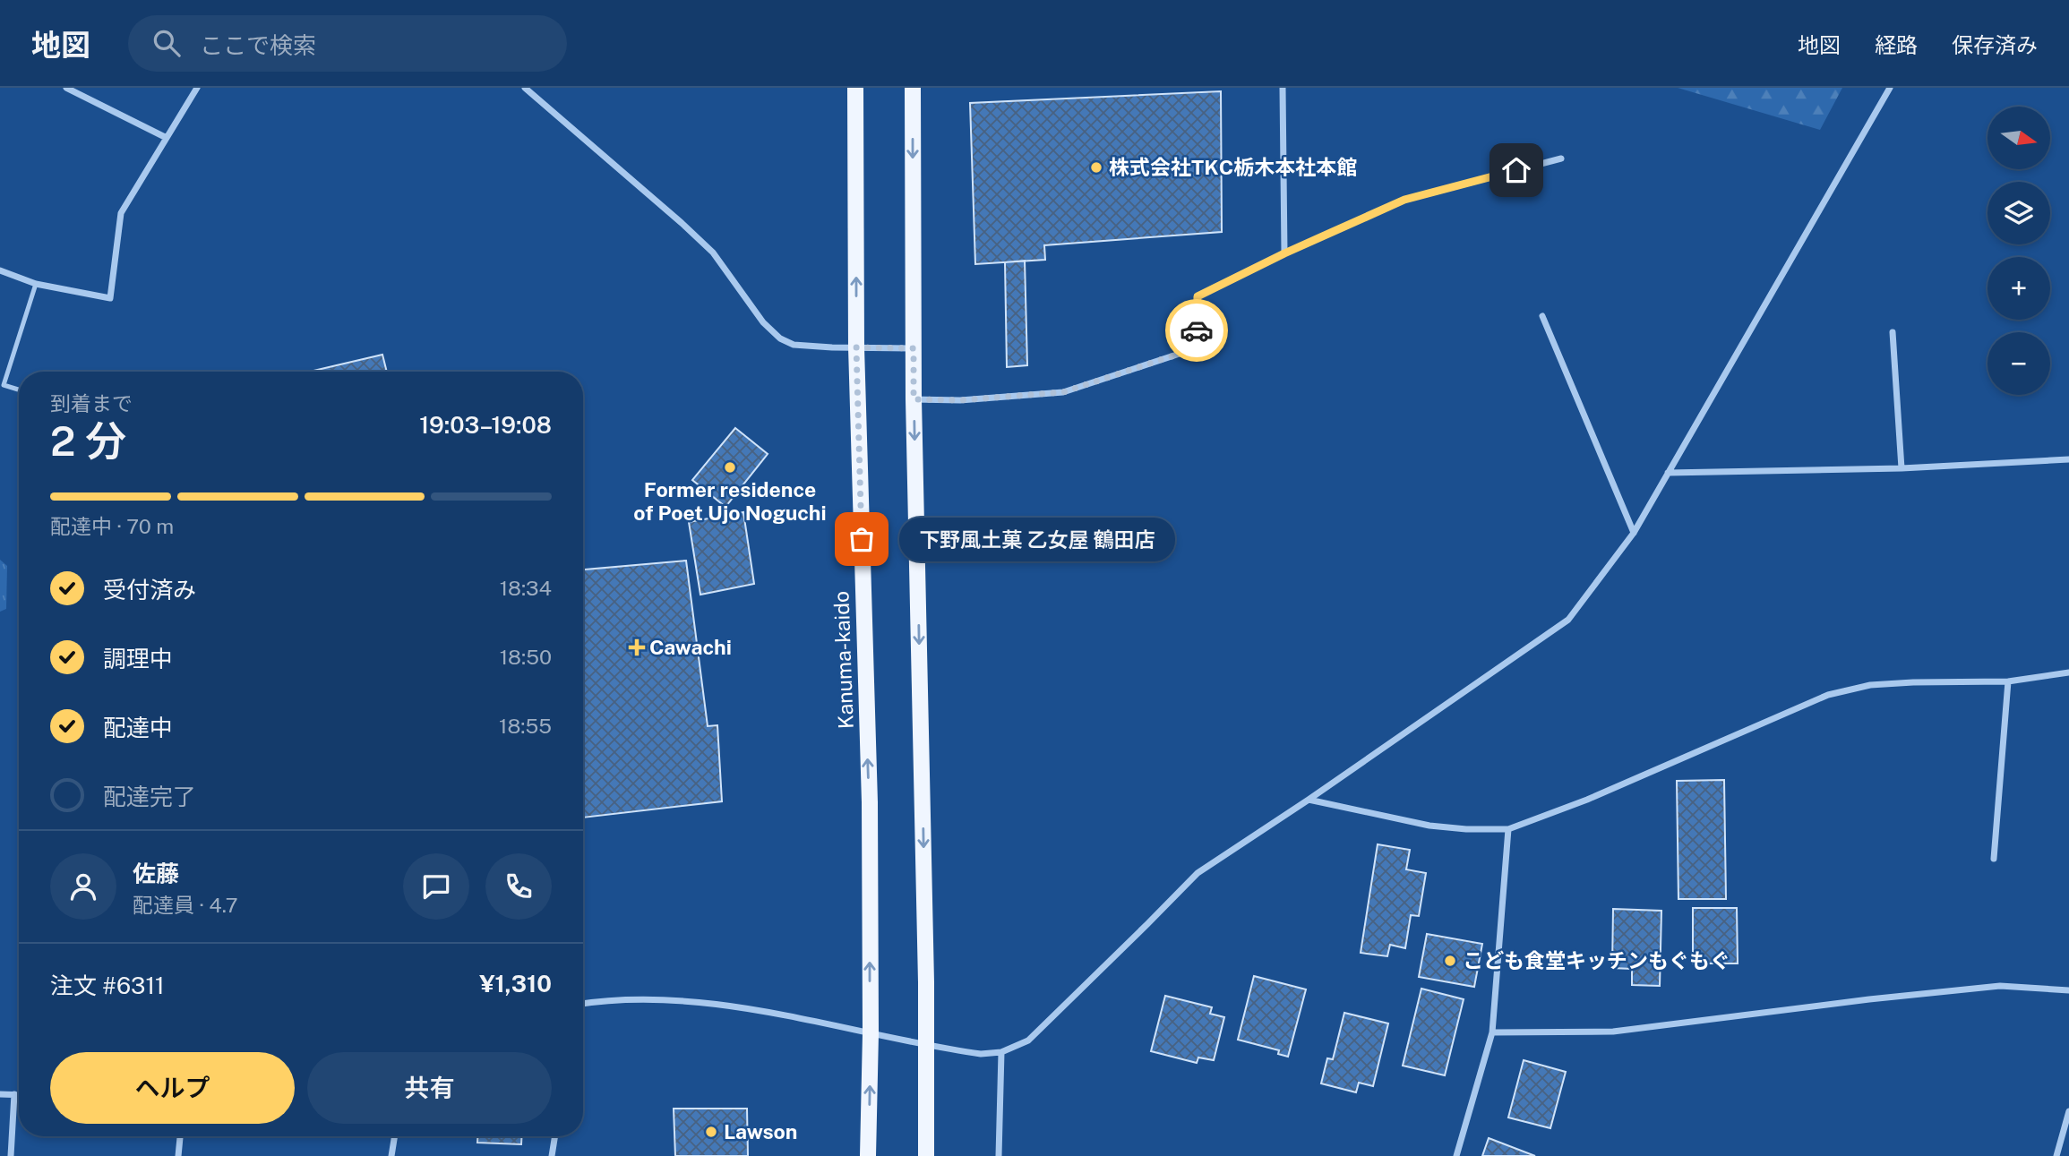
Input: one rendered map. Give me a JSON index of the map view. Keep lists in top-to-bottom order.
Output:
{
  "streets": {
    "main road": ["Kanuma-kaido"]
  },
  "places": {
    "other": [
      "株式会社TKC栃木本社本館",
      "Former residence of Poet Ujo Noguchi",
      "下野風土菓 乙女屋 鶴田店",
      "こども食堂キッチンもぐもぐ",
      "Lawson"
    ],
    "health": ["Cawachi"]
  },
  "north": "right",
  "page": {
    "header": "地図",
    "search": "ここで検索",
    "nav": ["地図", "経路", "保存済み"],
    "map_buttons": ["+", "−"],
    "heading": ["2 分", "到着まで", "19:03–19:08"],
    "panel": [
      "佐藤",
      "配達員 · 4.7",
      "注文 #6311",
      "¥1,310"
    ],
    "bar": "配達中 · 70 m",
    "bubble": "下野風土菓 乙女屋 鶴田店",
    "list": [
      ["受付済み", "18:34"],
      ["調理中", "18:50"],
      ["配達中", "18:55"],
      "配達完了"
    ],
    "buttons": ["ヘルプ", "共有"]
  }
}
